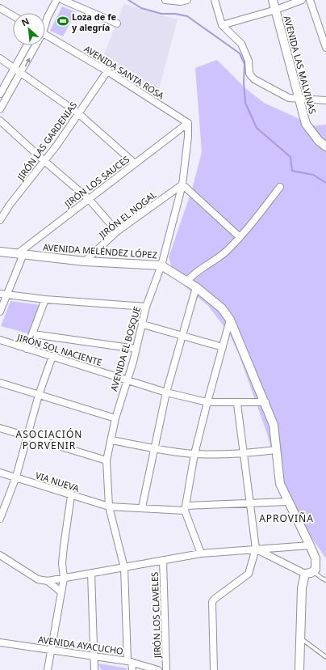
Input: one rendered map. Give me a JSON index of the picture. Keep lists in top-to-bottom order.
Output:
{
  "streets": {
    "street": [
      "AVENIDA LAS MALVINAS",
      "AVENIDA SANTA ROSA",
      "JIRÓN LAS GARDENIAS",
      "JIRÓN LOS SAUCES",
      "JIRÓN EL NOGAL",
      "AVENIDA MELÉNDEZ LÓPEZ",
      "AVENIDA EL BOSQUE",
      "JIRÓN SOL NACIENTE",
      "VIA NUEVA",
      "JIRÓN LOS CLAVELES",
      "AVENIDA AYACUCHO"
    ]
  },
  "crossings": [
    ["AVENIDA SANTA ROSA", "JIRÓN LAS GARDENIAS"],
    ["AVENIDA SANTA ROSA", "JIRÓN LOS SAUCES"],
    ["AVENIDA SANTA ROSA", "AVENIDA EL BOSQUE"],
    ["JIRÓN LOS SAUCES", "AVENIDA MELÉNDEZ LÓPEZ"],
    ["JIRÓN LOS SAUCES", "AVENIDA EL BOSQUE"],
    ["JIRÓN EL NOGAL", "AVENIDA MELÉNDEZ LÓPEZ"],
    ["JIRÓN EL NOGAL", "AVENIDA EL BOSQUE"],
    ["AVENIDA MELÉNDEZ LÓPEZ", "AVENIDA EL BOSQUE"],
    ["AVENIDA MELÉNDEZ LÓPEZ", "JIRÓN SOL NACIENTE"],
    ["AVENIDA MELÉNDEZ LÓPEZ", "VIA NUEVA"],
    ["AVENIDA EL BOSQUE", "JIRÓN SOL NACIENTE"],
    ["AVENIDA EL BOSQUE", "VIA NUEVA"],
    ["AVENIDA EL BOSQUE", "AVENIDA AYACUCHO"]
  ],
  "districts": ["ASOCIACIÓN PORVENIR", "APROVIÑA"],
  "places": {
    "sports": ["Loza de fe y alegría"]
  },
  "north": "top left"
}
